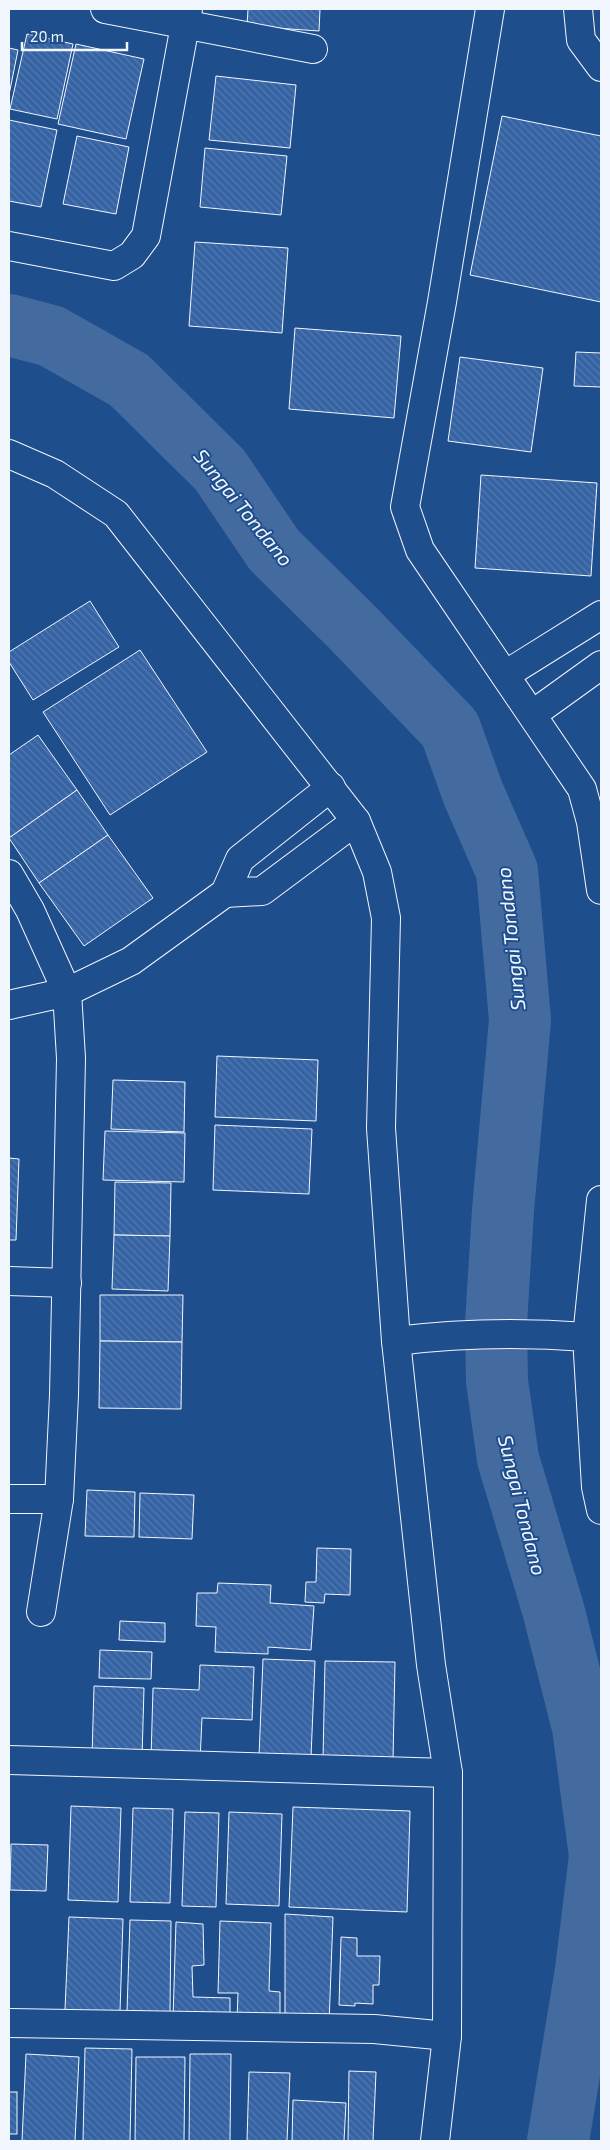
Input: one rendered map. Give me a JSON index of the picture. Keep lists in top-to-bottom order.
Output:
{
  "water": ["Sungai Tondano"],
  "scale_bar": "20 m"
}
